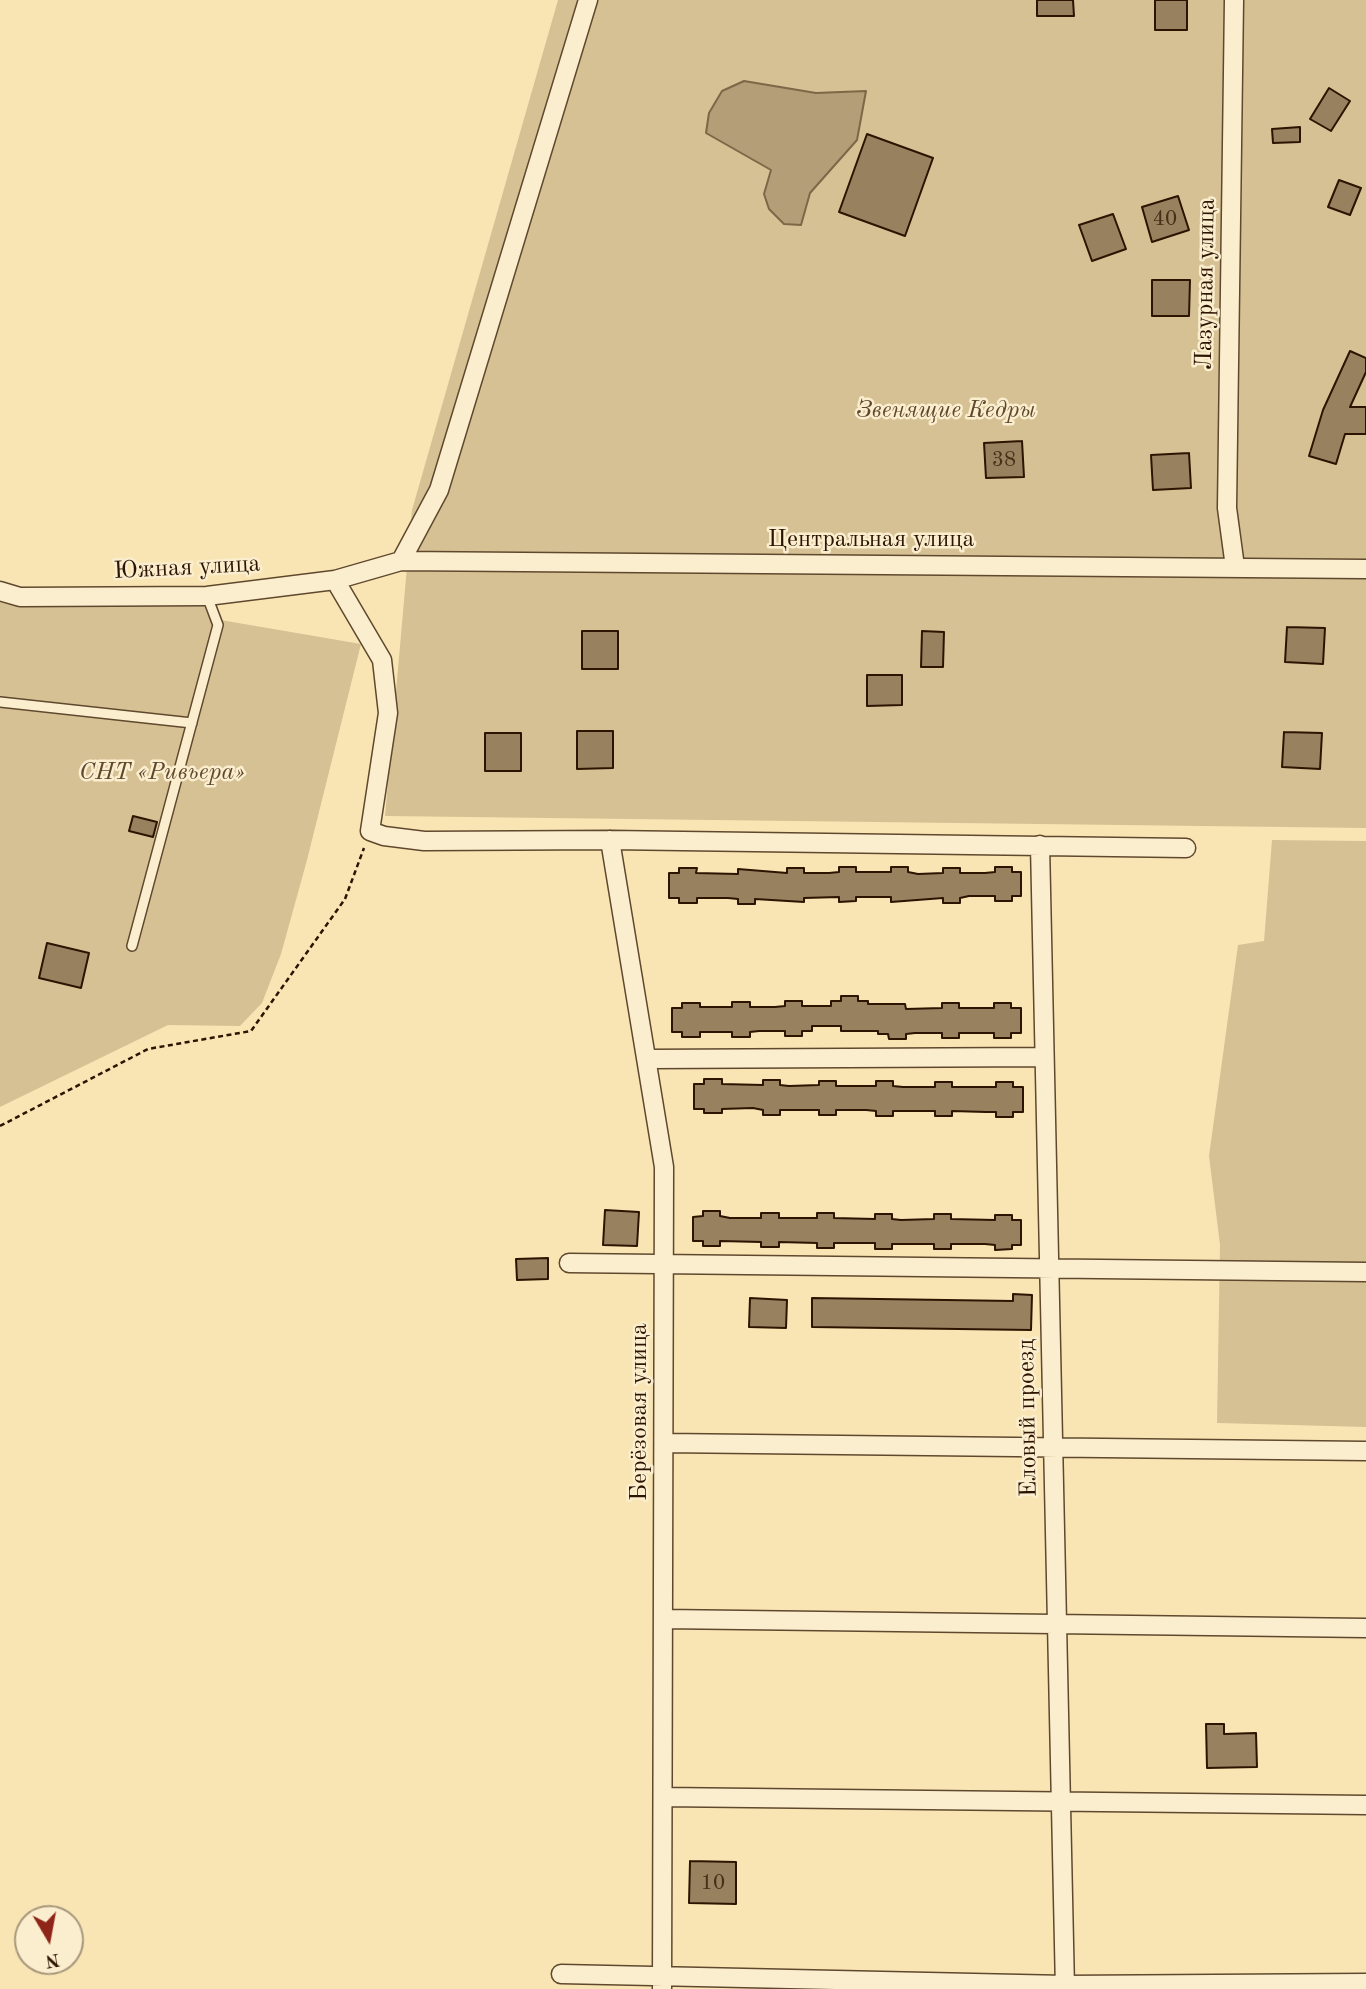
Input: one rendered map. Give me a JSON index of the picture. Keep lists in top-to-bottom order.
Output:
{
  "streets": {
    "street": [
      "Лазурная улица",
      "Центральная улица",
      "Южная улица",
      "Берёзовая улица",
      "Еловый проезд"
    ]
  },
  "crossings": [
    ["Лазурная улица", "Центральная улица"],
    ["Центральная улица", "Южная улица"]
  ],
  "parks": ["Звенящие Кедры", "СНТ «Ривьера»"],
  "house_numbers": ["40", "38", "10"],
  "north": "bottom"
}
